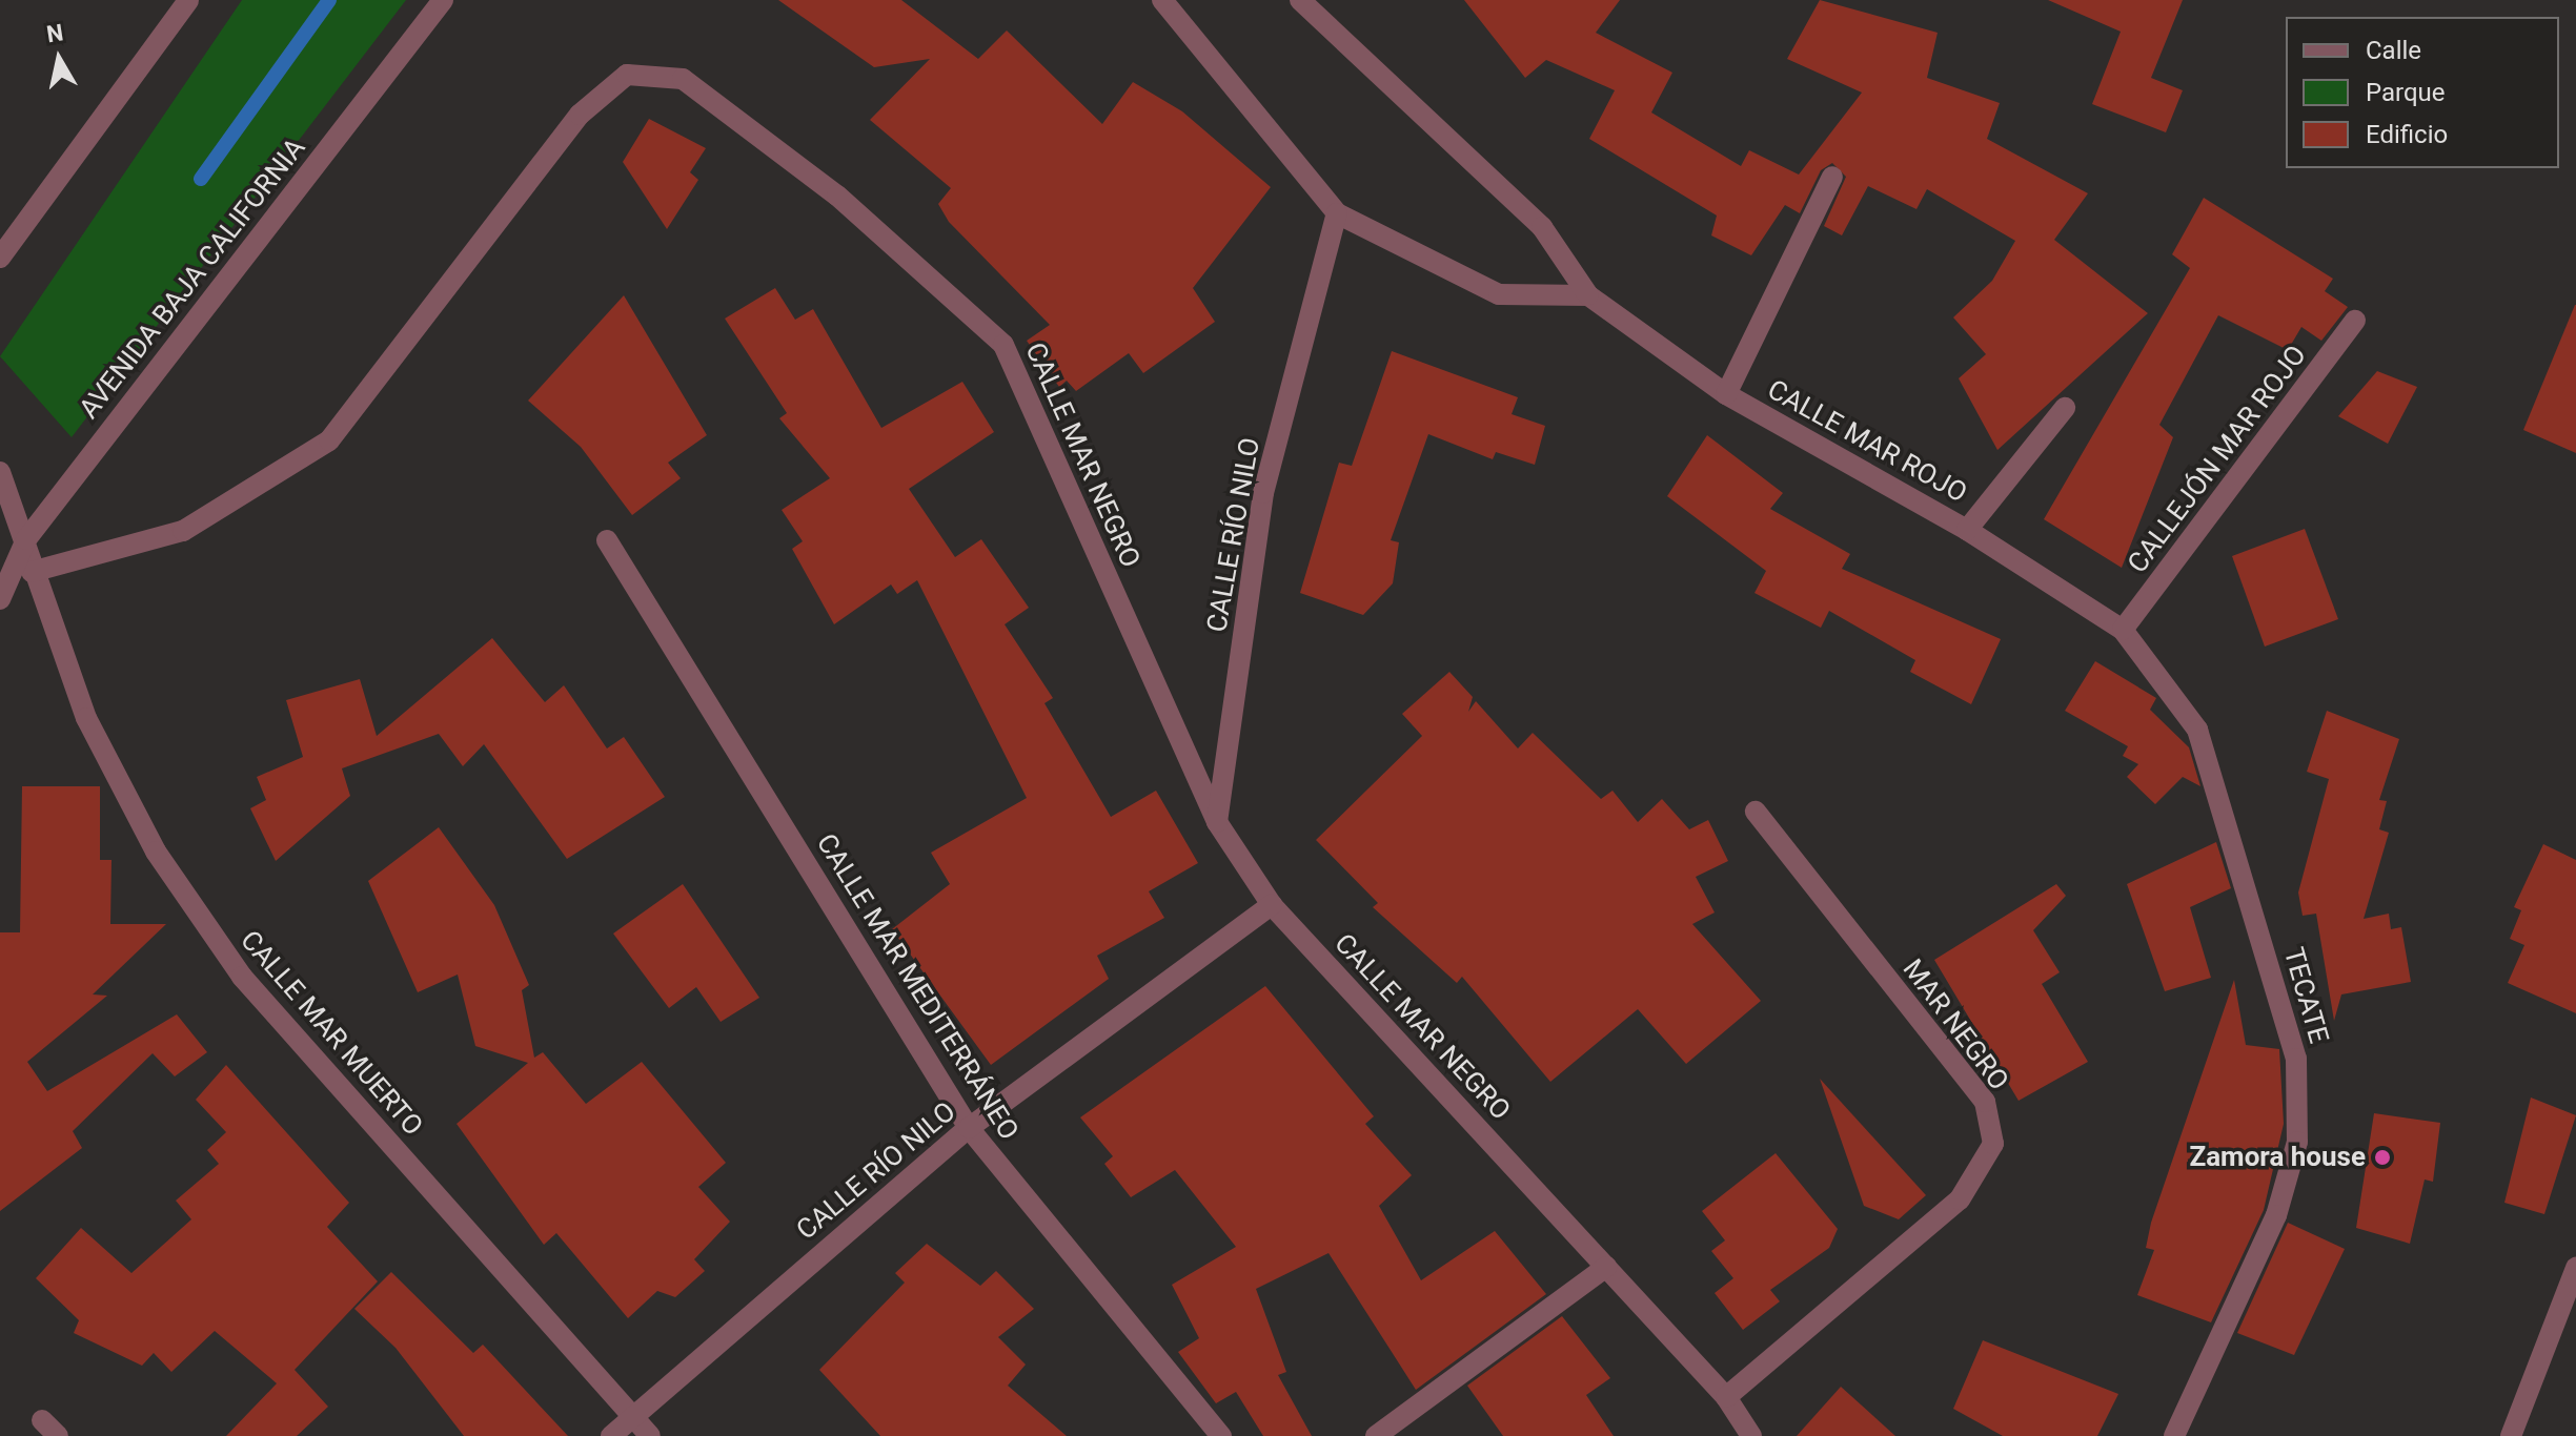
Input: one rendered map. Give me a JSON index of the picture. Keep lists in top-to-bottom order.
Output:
{
  "streets": {
    "street": [
      "AVENIDA BAJA CALIFORNIA",
      "CALLE MAR ROJO",
      "CALLE MAR NEGRO",
      "CALLEJÓN MAR ROJO",
      "CALLE RÍO NILO",
      "CALLE MAR MEDITERRÁNEO",
      "TECATE",
      "MAR NEGRO",
      "CALLE MAR MUERTO"
    ]
  },
  "crossings": [
    ["AVENIDA BAJA CALIFORNIA", "CALLE MAR MUERTO"],
    ["CALLE MAR ROJO", "CALLEJÓN MAR ROJO"],
    ["CALLE MAR ROJO", "TECATE"],
    ["CALLE MAR NEGRO", "CALLE RÍO NILO"],
    ["CALLE MAR NEGRO", "MAR NEGRO"],
    ["CALLE MAR NEGRO", "CALLE MAR MUERTO"],
    ["CALLEJÓN MAR ROJO", "TECATE"],
    ["CALLE RÍO NILO", "CALLE MAR MEDITERRÁNEO"],
    ["CALLE RÍO NILO", "CALLE MAR MUERTO"]
  ],
  "places": ["Zamora house"],
  "legend": ["Calle", "Parque", "Edificio"],
  "north": "top"
}
